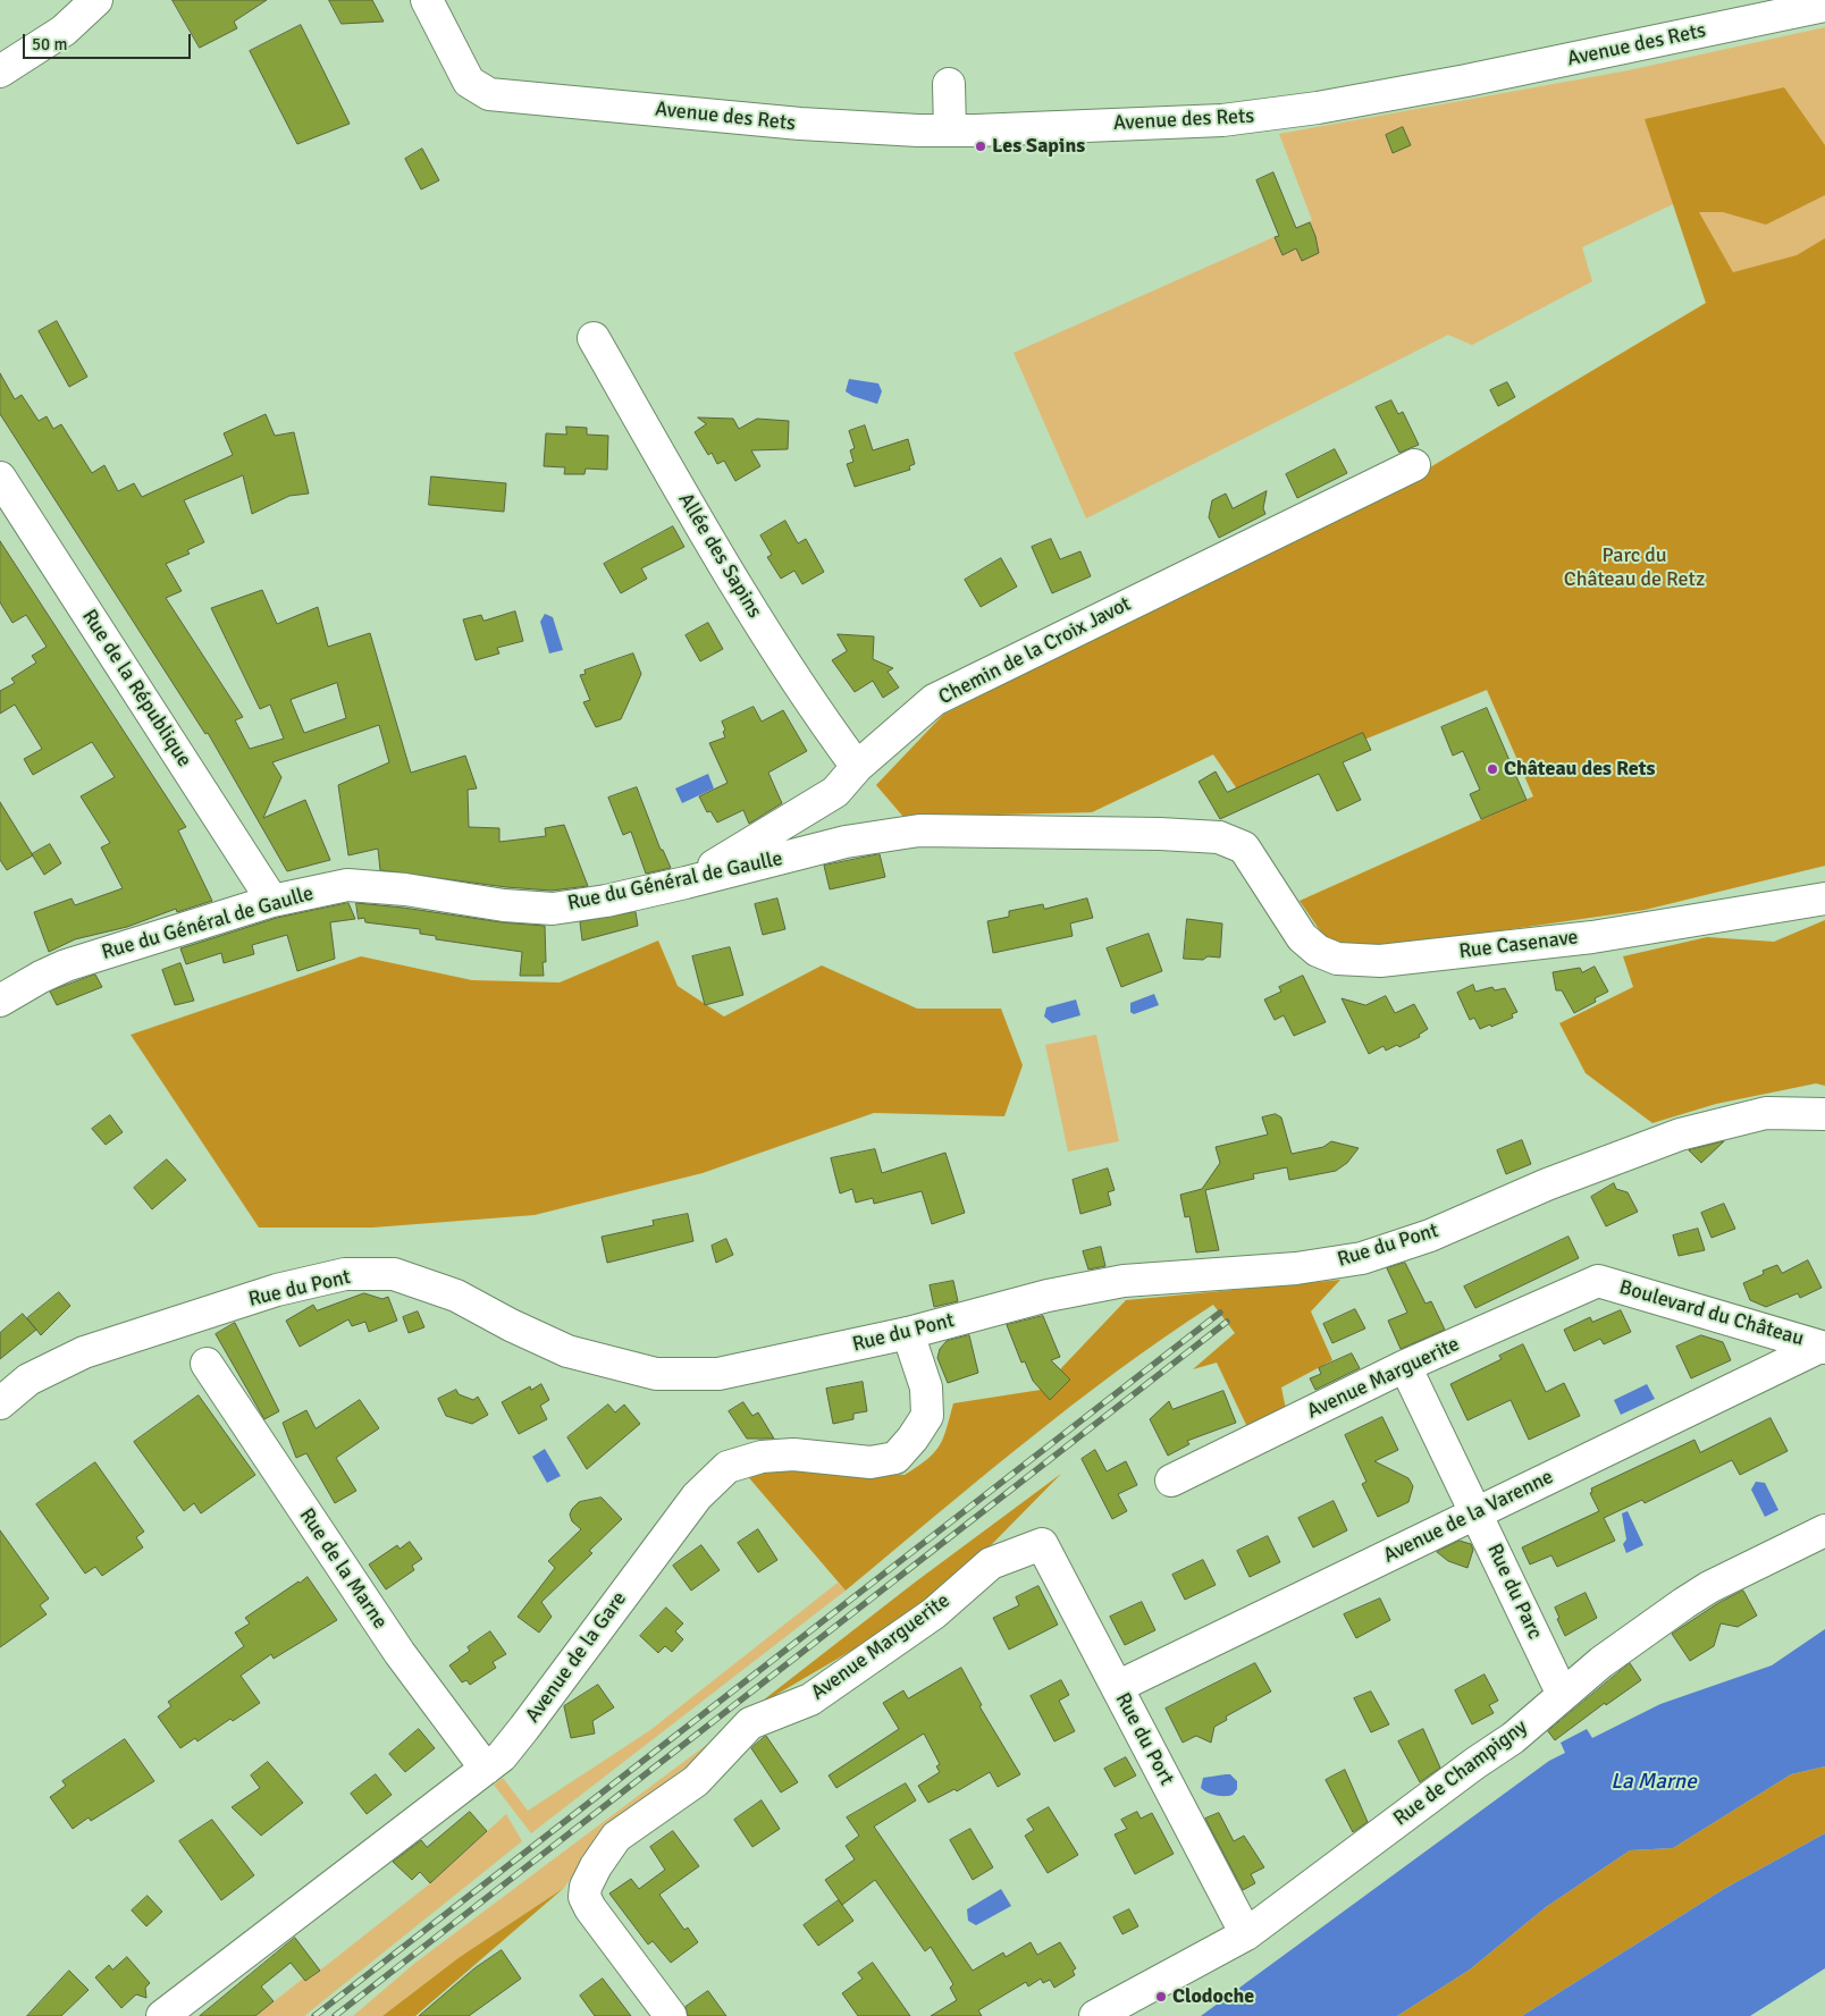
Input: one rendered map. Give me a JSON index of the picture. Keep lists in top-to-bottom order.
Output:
{
  "streets": {
    "street": [
      "Avenue des Rets",
      "Allée des Sapins",
      "Chemin de la Croix Javot",
      "Rue de la République",
      "Rue du Général de Gaulle",
      "Rue Casenave",
      "Rue du Pont",
      "Boulevard du Château",
      "Avenue Marguerite",
      "Avenue de la Varenne",
      "Rue de la Marne",
      "Rue du Parc",
      "Avenue de la Gare",
      "Rue du Port",
      "Rue de Champigny"
    ]
  },
  "crossings": [
    ["Allée des Sapins", "Chemin de la Croix Javot"],
    ["Chemin de la Croix Javot", "Rue du Général de Gaulle"],
    ["Rue de la République", "Rue du Général de Gaulle"],
    ["Rue du Général de Gaulle", "Rue Casenave"],
    ["Rue du Pont", "Avenue de la Gare"],
    ["Boulevard du Château", "Avenue Marguerite"],
    ["Boulevard du Château", "Avenue de la Varenne"],
    ["Avenue Marguerite", "Rue du Parc"],
    ["Avenue Marguerite", "Rue du Port"],
    ["Avenue de la Varenne", "Rue du Parc"],
    ["Avenue de la Varenne", "Rue du Port"],
    ["Rue de la Marne", "Avenue de la Gare"],
    ["Rue du Parc", "Rue de Champigny"],
    ["Rue du Port", "Rue de Champigny"]
  ],
  "water": ["La Marne"],
  "parks": ["Parc du Château de Retz"],
  "places": ["Les Sapins", "Château des Rets", "Clodoche"],
  "scale_bar": "50 m"
}
